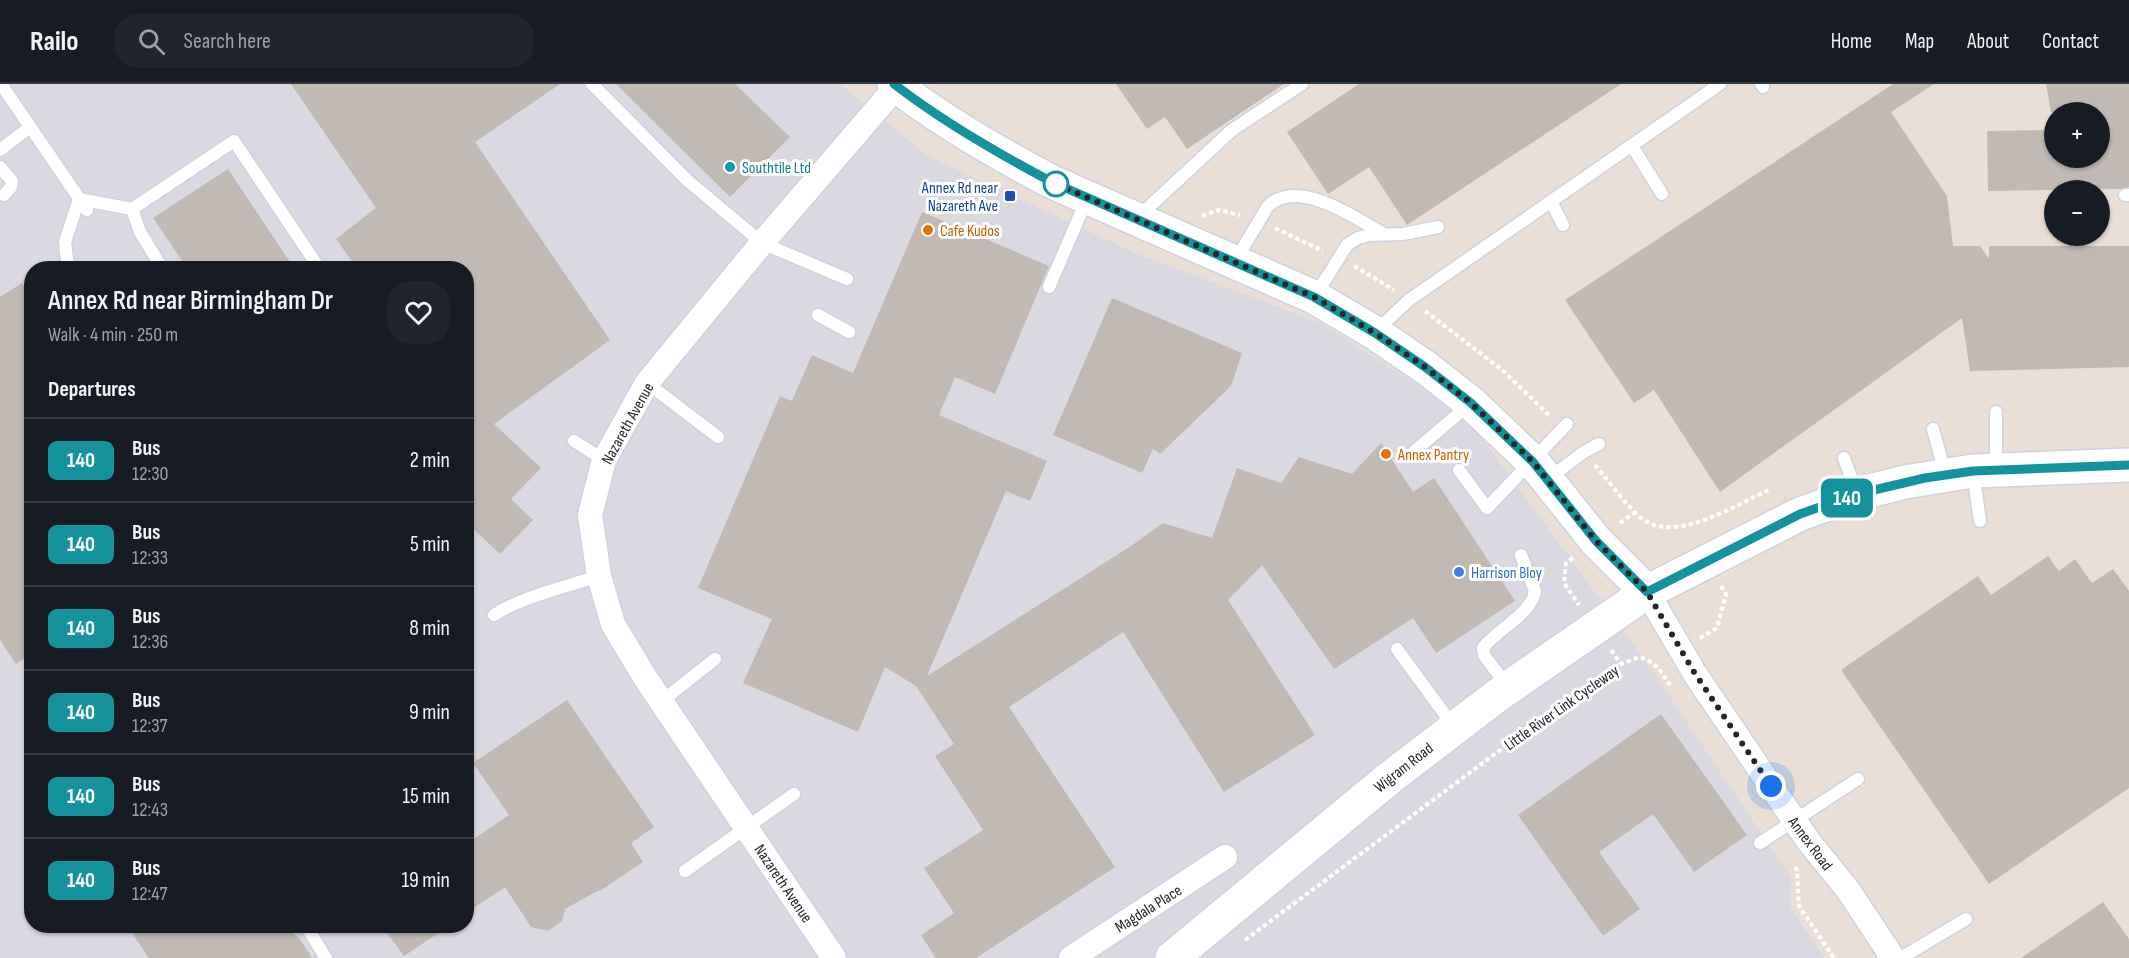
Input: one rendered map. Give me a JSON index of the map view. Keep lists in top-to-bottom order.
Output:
{
  "streets": {
    "main road": ["Wigram Road", "Annex Road"],
    "street": ["Nazareth Avenue", "Magdala Place"],
    "path": ["Little River Link Cycleway"]
  },
  "crossings": [
    ["Nazareth Avenue", "Annex Road"],
    ["Wigram Road", "Annex Road"]
  ],
  "places": {
    "other": [
      "Southtile Ltd",
      "Cafe Kudos",
      "Annex Pantry",
      "Harrison Bloy"
    ],
    "transit": ["Annex Rd near Nazareth Ave"]
  },
  "lines": ["bus line 140"],
  "page": {
    "header": "Railo",
    "search": "Search here",
    "nav": [
      "Home",
      "Map",
      "About",
      "Contact"
    ],
    "on_map": "140",
    "map_buttons": ["+", "−"],
    "heading": [
      ["Annex Rd near Birmingham Dr", "Walk · 4 min · 250 m"],
      "Departures"
    ],
    "list": [
      {
        "mark": "140",
        "name": "Bus",
        "note": "12:30",
        "value": "2 min"
      },
      {
        "mark": "140",
        "name": "Bus",
        "note": "12:33",
        "value": "5 min"
      },
      {
        "mark": "140",
        "name": "Bus",
        "note": "12:36",
        "value": "8 min"
      },
      {
        "mark": "140",
        "name": "Bus",
        "note": "12:37",
        "value": "9 min"
      },
      {
        "mark": "140",
        "name": "Bus",
        "note": "12:43",
        "value": "15 min"
      },
      {
        "mark": "140",
        "name": "Bus",
        "note": "12:47",
        "value": "19 min"
      }
    ]
  }
}
